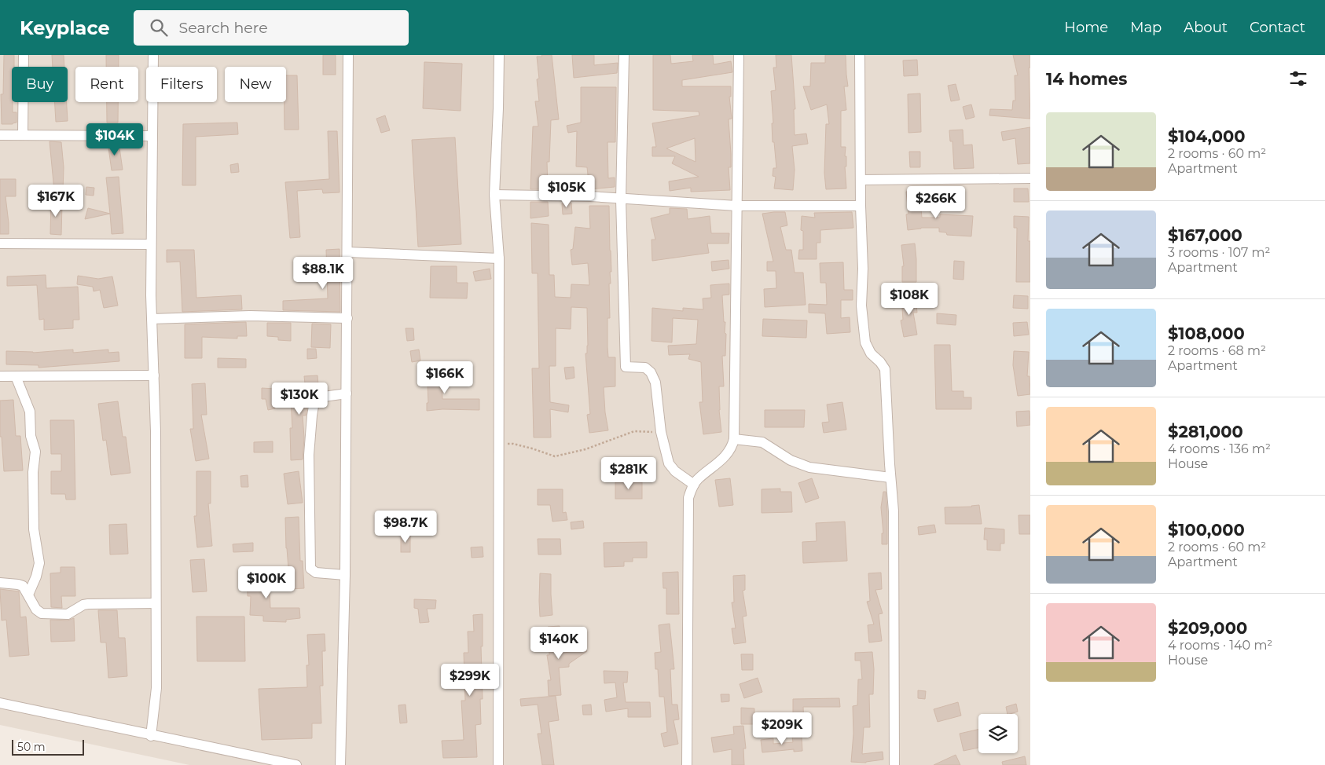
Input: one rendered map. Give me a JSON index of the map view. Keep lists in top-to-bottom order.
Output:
{
  "scale_bar": "50 m",
  "page": {
    "header": "Keyplace",
    "search": "Search here",
    "nav": [
      "Home",
      "Map",
      "About",
      "Contact"
    ],
    "heading": "14 homes",
    "chip": [
      "Buy",
      "Rent",
      "Filters",
      "New"
    ],
    "list": [
      {
        "name": "$104,000",
        "note": "2 rooms · 60 m² · Apartment"
      },
      {
        "name": "$167,000",
        "note": "3 rooms · 107 m² · Apartment"
      },
      {
        "name": "$108,000",
        "note": "2 rooms · 68 m² · Apartment"
      },
      {
        "name": "$281,000",
        "note": "4 rooms · 136 m² · House"
      },
      {
        "name": "$100,000",
        "note": "2 rooms · 60 m² · Apartment"
      },
      {
        "name": "$209,000",
        "note": "4 rooms · 140 m² · House"
      }
    ],
    "price": [
      "$104K",
      "$105K",
      "$167K",
      "$266K",
      "$88.1K",
      "$108K",
      "$166K",
      "$130K",
      "$281K",
      "$98.7K",
      "$100K",
      "$140K",
      "$299K",
      "$209K"
    ],
    "scale": "50 m"
  }
}
